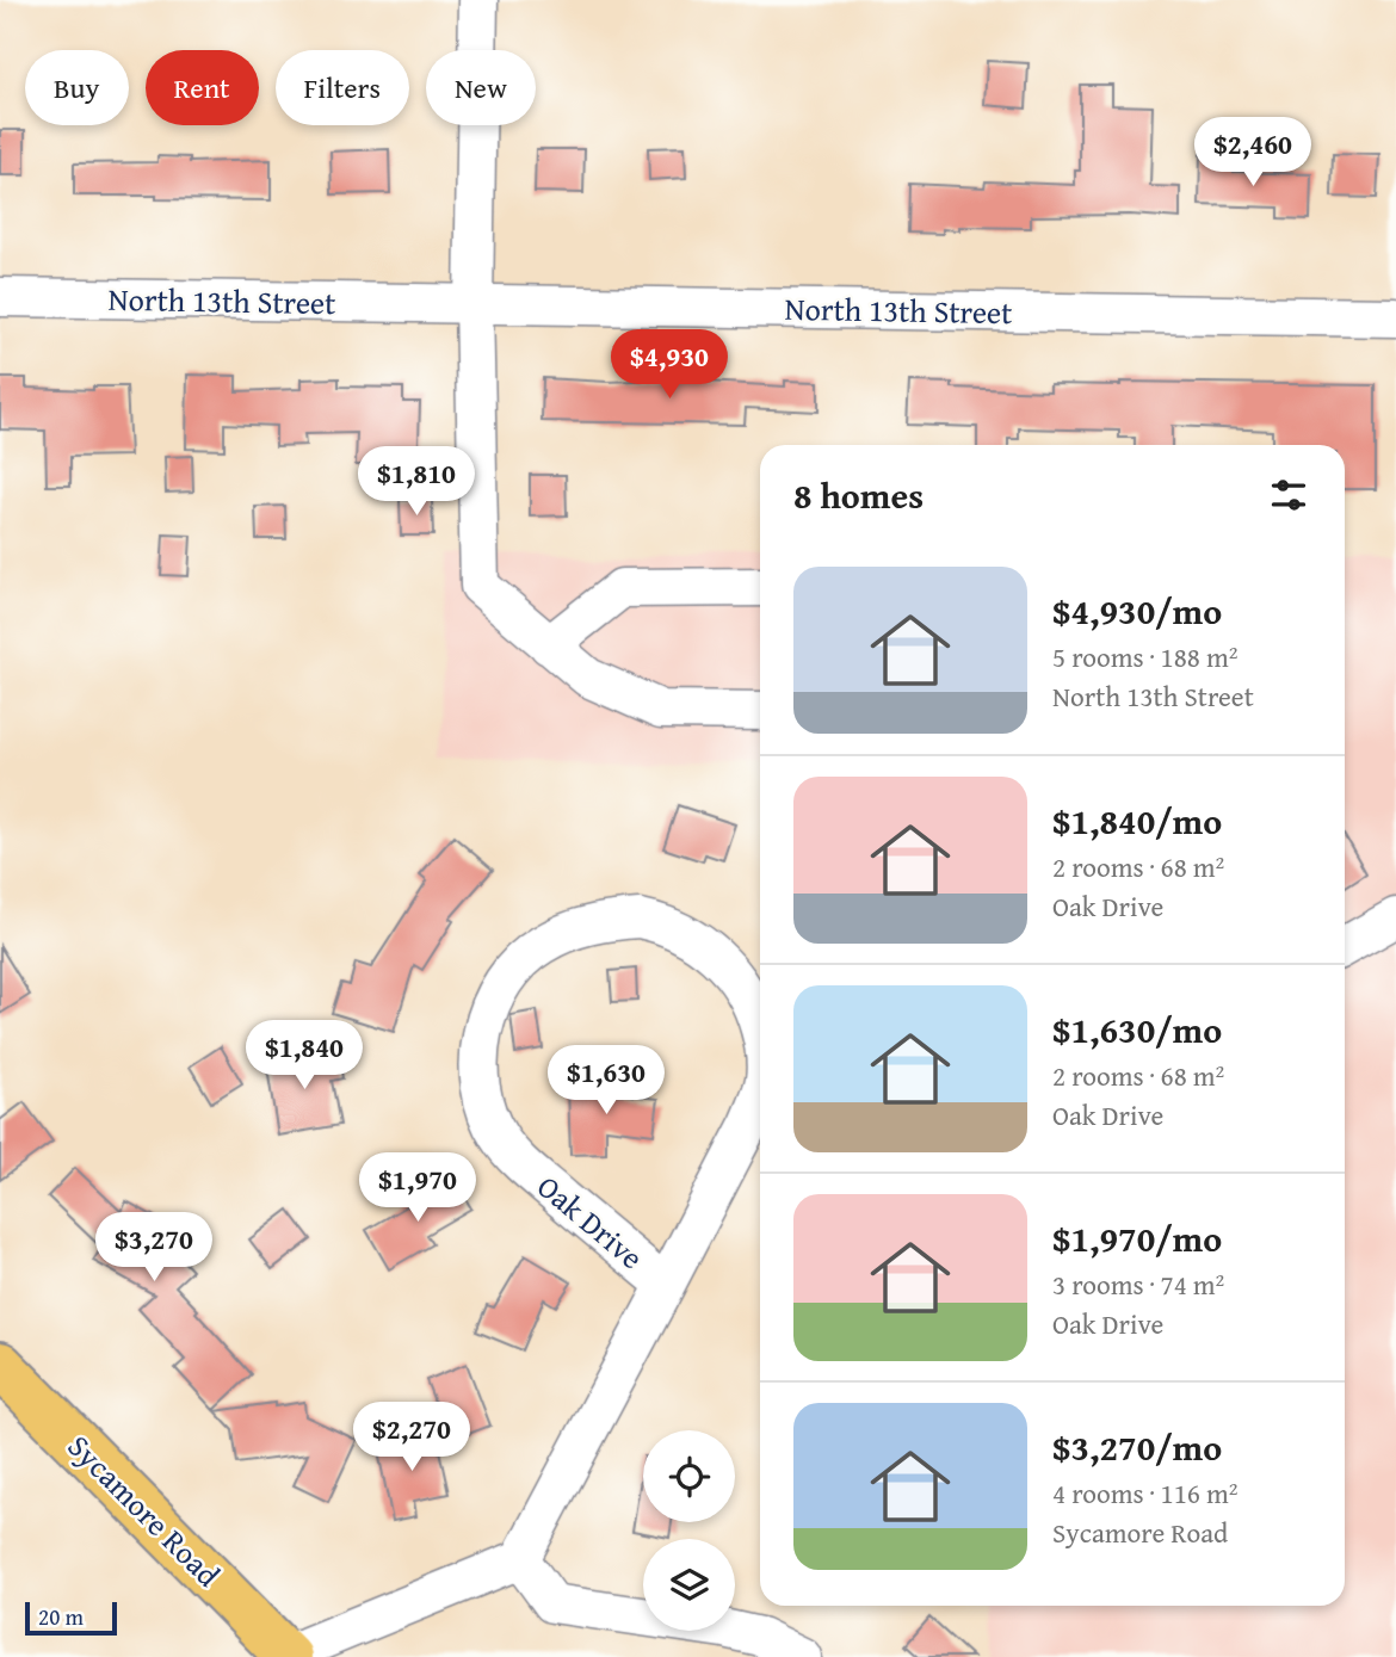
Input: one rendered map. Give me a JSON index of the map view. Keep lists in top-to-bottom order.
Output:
{
  "streets": {
    "main road": ["Sycamore Road"],
    "street": ["North 13th Street", "Oak Drive"]
  },
  "scale_bar": "20 m",
  "page": {
    "chip": [
      "Buy",
      "Rent",
      "Filters",
      "New"
    ],
    "price": [
      "$2,460",
      "$4,930",
      "$1,810",
      "$1,840",
      "$1,630",
      "$1,970",
      "$3,270",
      "$2,270"
    ],
    "heading": "8 homes",
    "list": [
      {
        "name": "$4,930/mo",
        "note": "5 rooms · 188 m² · North 13th Street"
      },
      {
        "name": "$1,840/mo",
        "note": "2 rooms · 68 m² · Oak Drive"
      },
      {
        "name": "$1,630/mo",
        "note": "2 rooms · 68 m² · Oak Drive"
      },
      {
        "name": "$1,970/mo",
        "note": "3 rooms · 74 m² · Oak Drive"
      },
      {
        "name": "$3,270/mo",
        "note": "4 rooms · 116 m² · Sycamore Road"
      }
    ],
    "scale": "20 m"
  }
}
